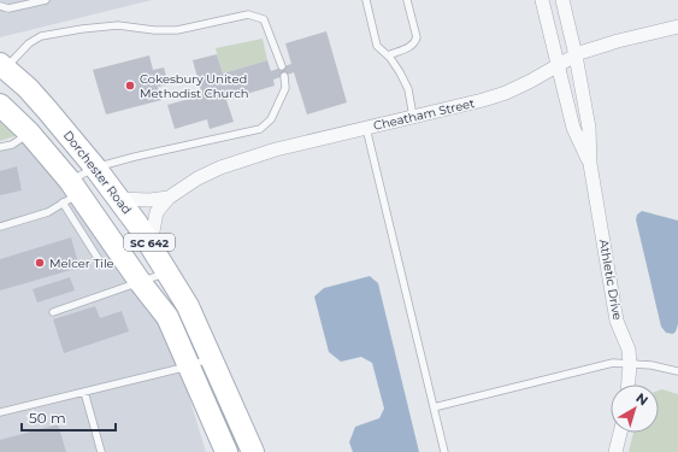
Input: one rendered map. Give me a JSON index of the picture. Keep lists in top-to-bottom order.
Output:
{
  "streets": {
    "main road": ["Dorchester Road", "SC 642"],
    "street": ["Cheatham Street", "Athletic Drive"]
  },
  "crossings": [
    ["Cheatham Street", "Dorchester Road"],
    ["Cheatham Street", "Athletic Drive"]
  ],
  "places": ["Cokesbury United Methodist Church", "Melcer Tile"],
  "scale_bar": "50 m",
  "north": "top right"
}
